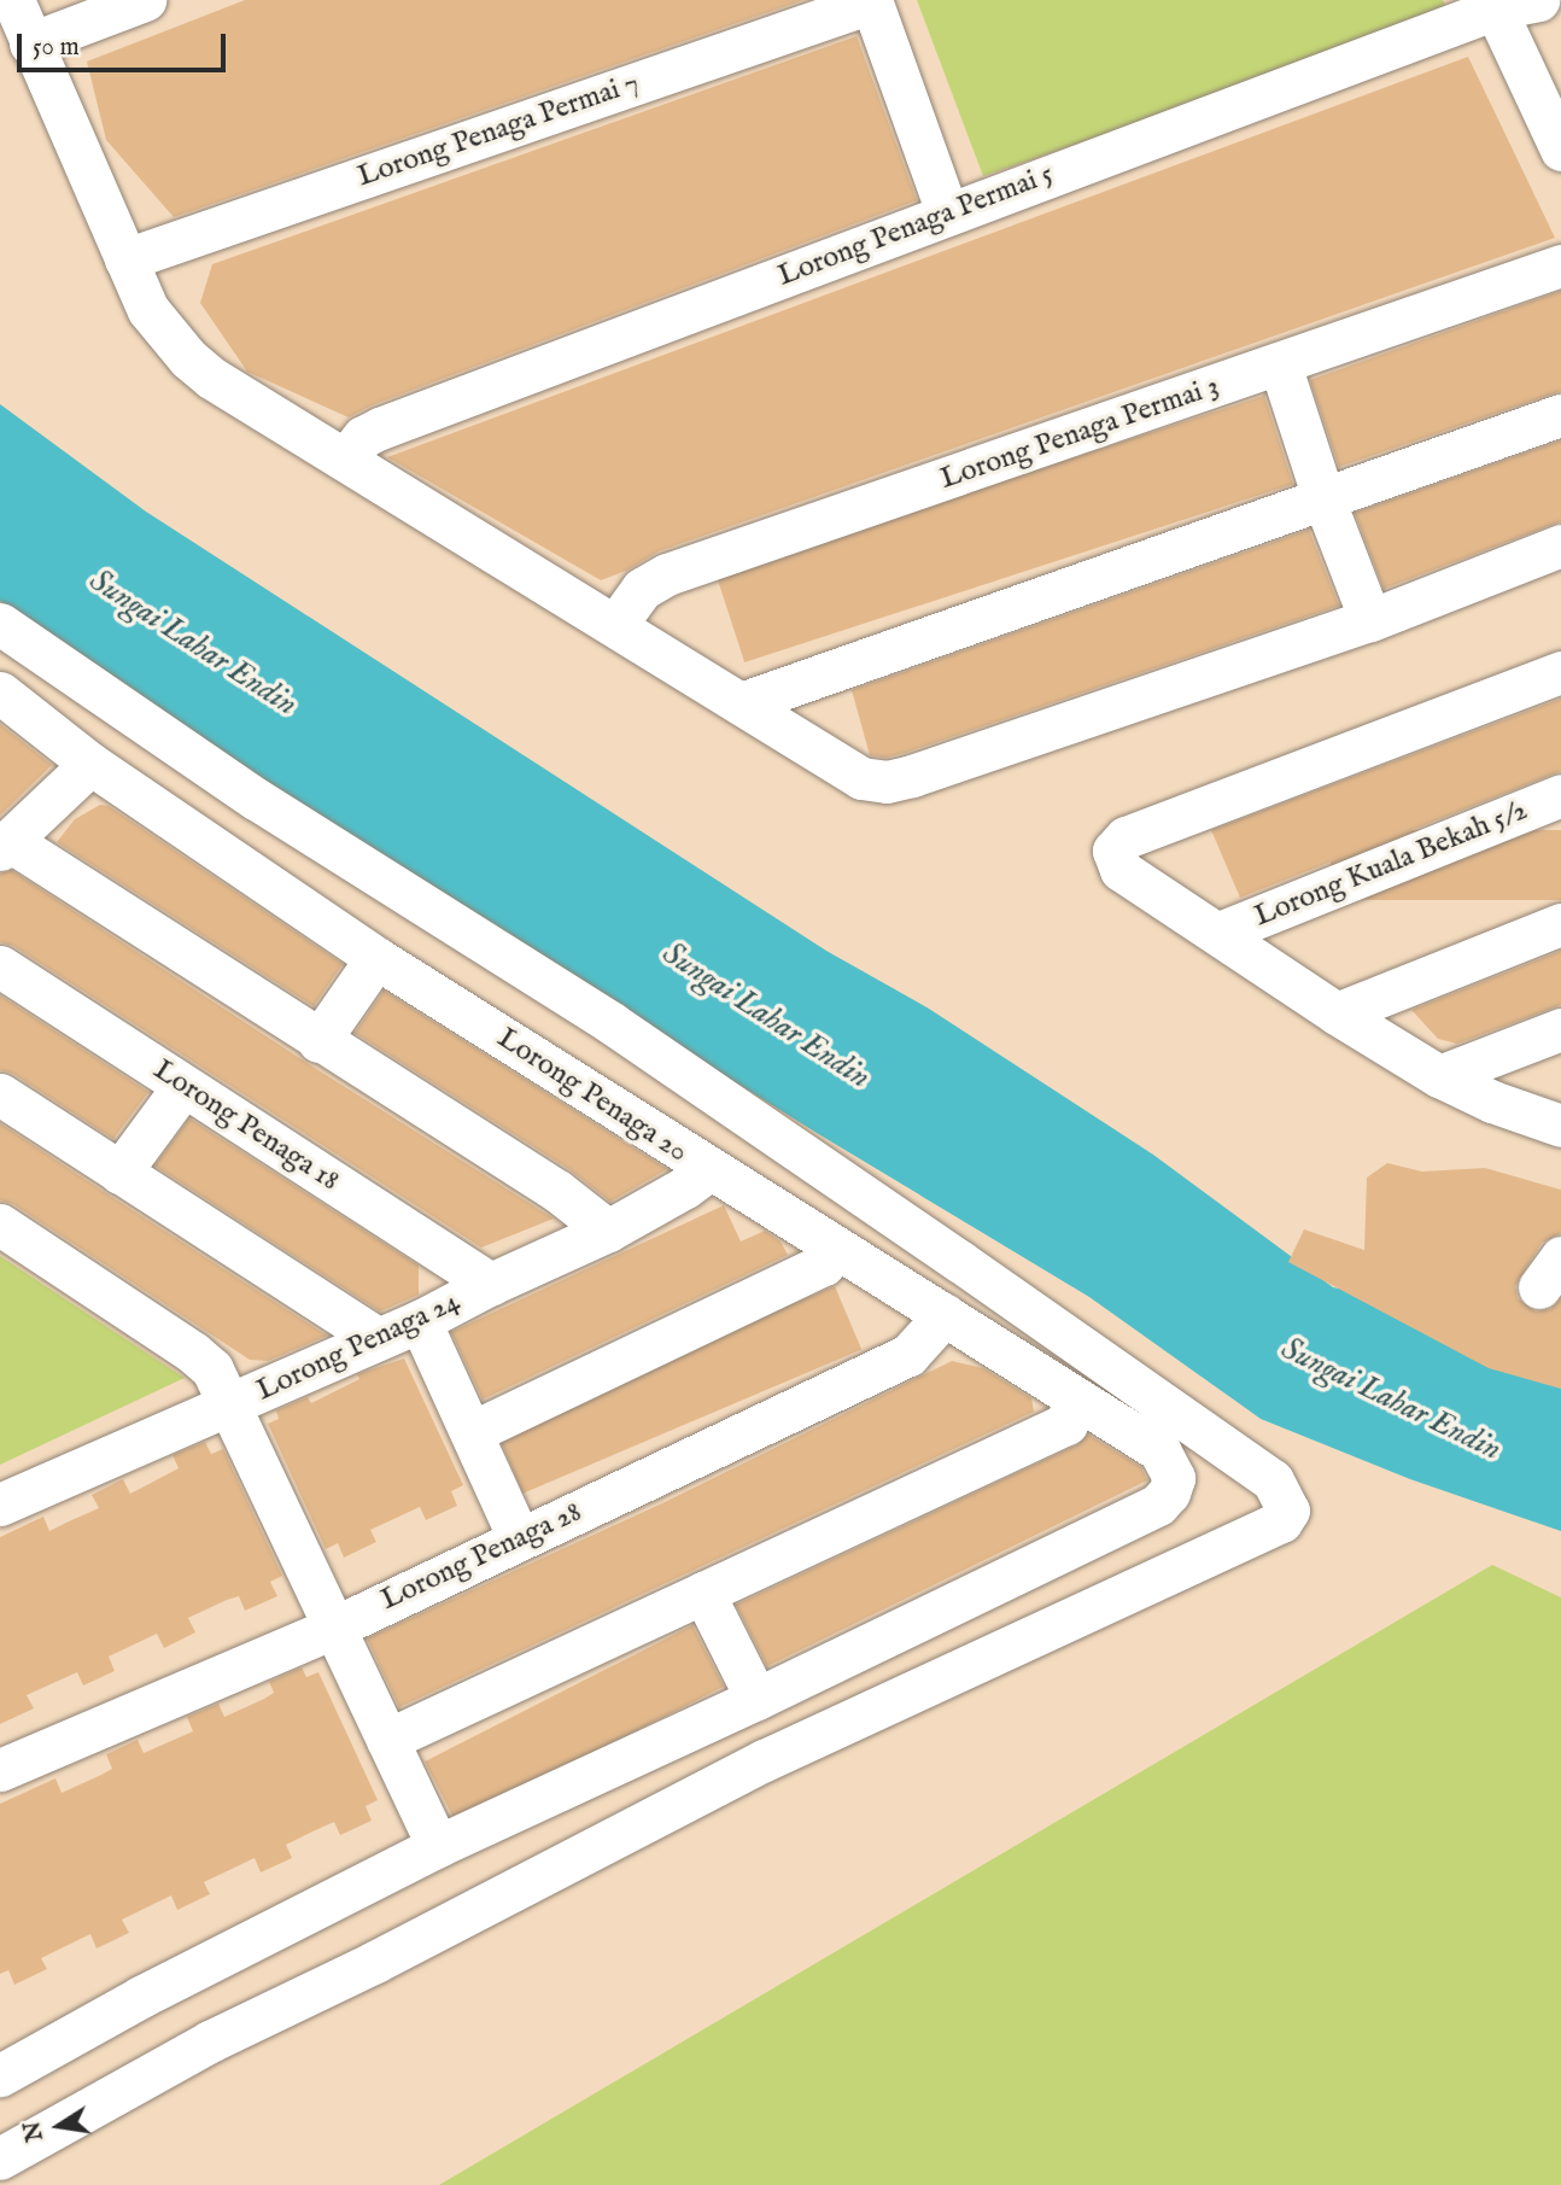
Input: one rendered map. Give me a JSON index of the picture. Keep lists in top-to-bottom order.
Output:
{
  "streets": {
    "street": [
      "Lorong Penaga Permai 7",
      "Lorong Penaga Permai 5",
      "Lorong Penaga Permai 3",
      "Lorong Kuala Bekah 5/2",
      "Lorong Penaga 20",
      "Lorong Penaga 18",
      "Lorong Penaga 24",
      "Lorong Penaga 28"
    ]
  },
  "crossings": [
    ["Lorong Penaga 20", "Lorong Penaga 24"],
    ["Lorong Penaga 20", "Lorong Penaga 28"],
    ["Lorong Penaga 18", "Lorong Penaga 24"]
  ],
  "water": ["Sungai Lahar Endin"],
  "scale_bar": "50 m",
  "north": "left"
}
